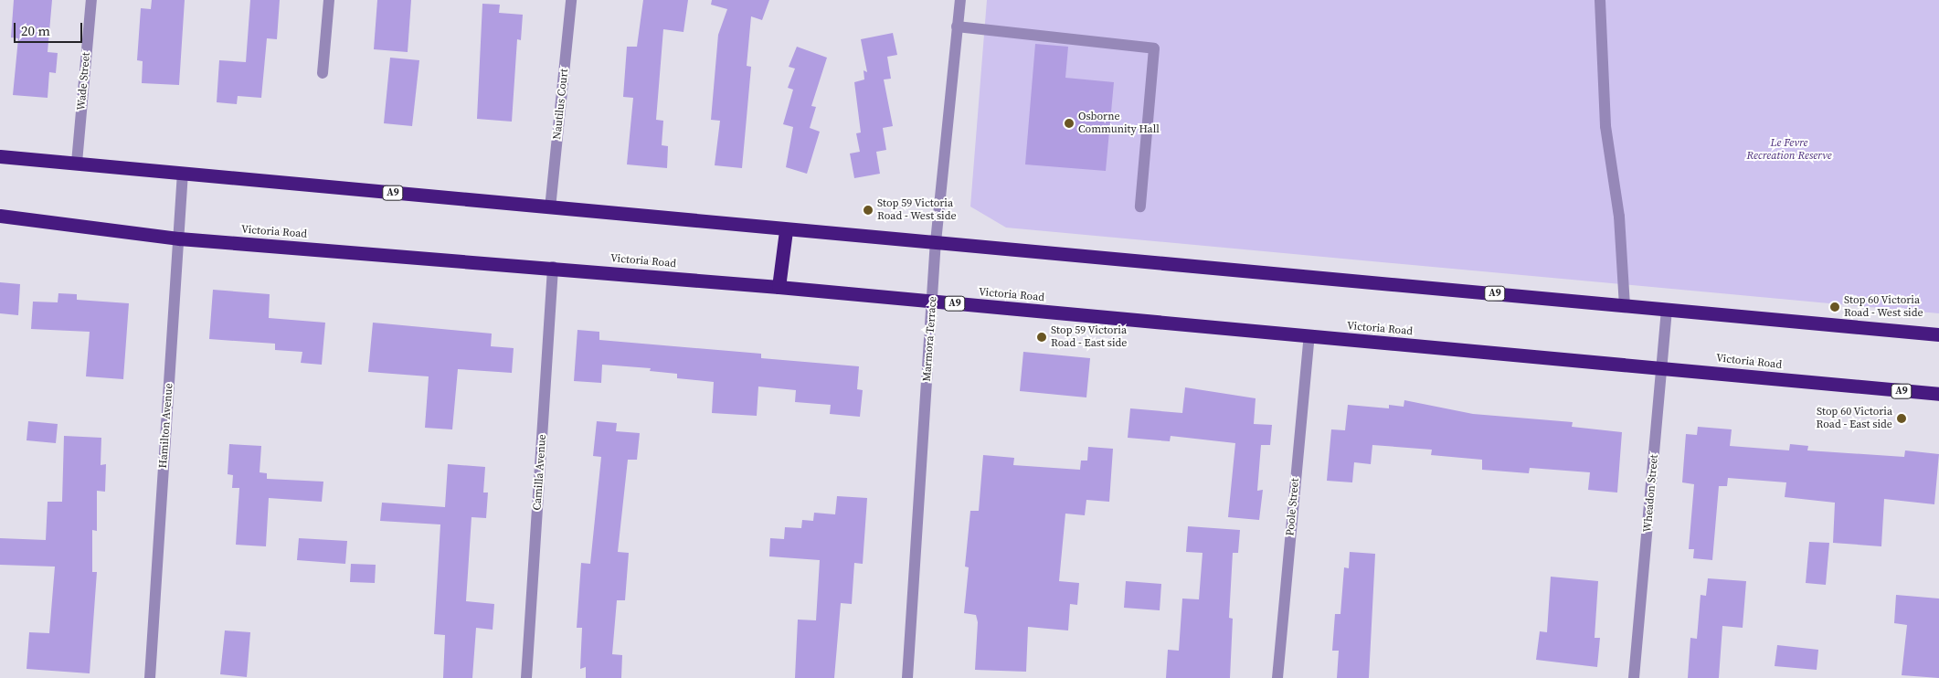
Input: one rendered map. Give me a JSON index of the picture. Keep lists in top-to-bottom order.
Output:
{
  "streets": {
    "highway": ["A9", "Victoria Road"],
    "street": [
      "Wade Street",
      "Nautilus Court",
      "Marmora Terrace",
      "Hamilton Avenue",
      "Camilla Avenue",
      "Wheadon Street",
      "Poole Street"
    ]
  },
  "crossings": [
    ["Wade Street", "A9"],
    ["Nautilus Court", "A9"],
    ["A9", "Marmora Terrace"],
    ["A9", "Hamilton Avenue"],
    ["A9", "Wheadon Street"],
    ["Victoria Road", "Marmora Terrace"],
    ["Victoria Road", "Hamilton Avenue"],
    ["Victoria Road", "Camilla Avenue"],
    ["Victoria Road", "Wheadon Street"],
    ["Victoria Road", "Poole Street"]
  ],
  "parks": ["Le Fevre Recreation Reserve"],
  "places": [
    "Osborne Community Hall",
    "Stop 59 Victoria Road - West side",
    "Stop 60 Victoria Road - West side",
    "Stop 59 Victoria Road - East side",
    "Stop 60 Victoria Road - East side"
  ],
  "scale_bar": "20 m"
}
